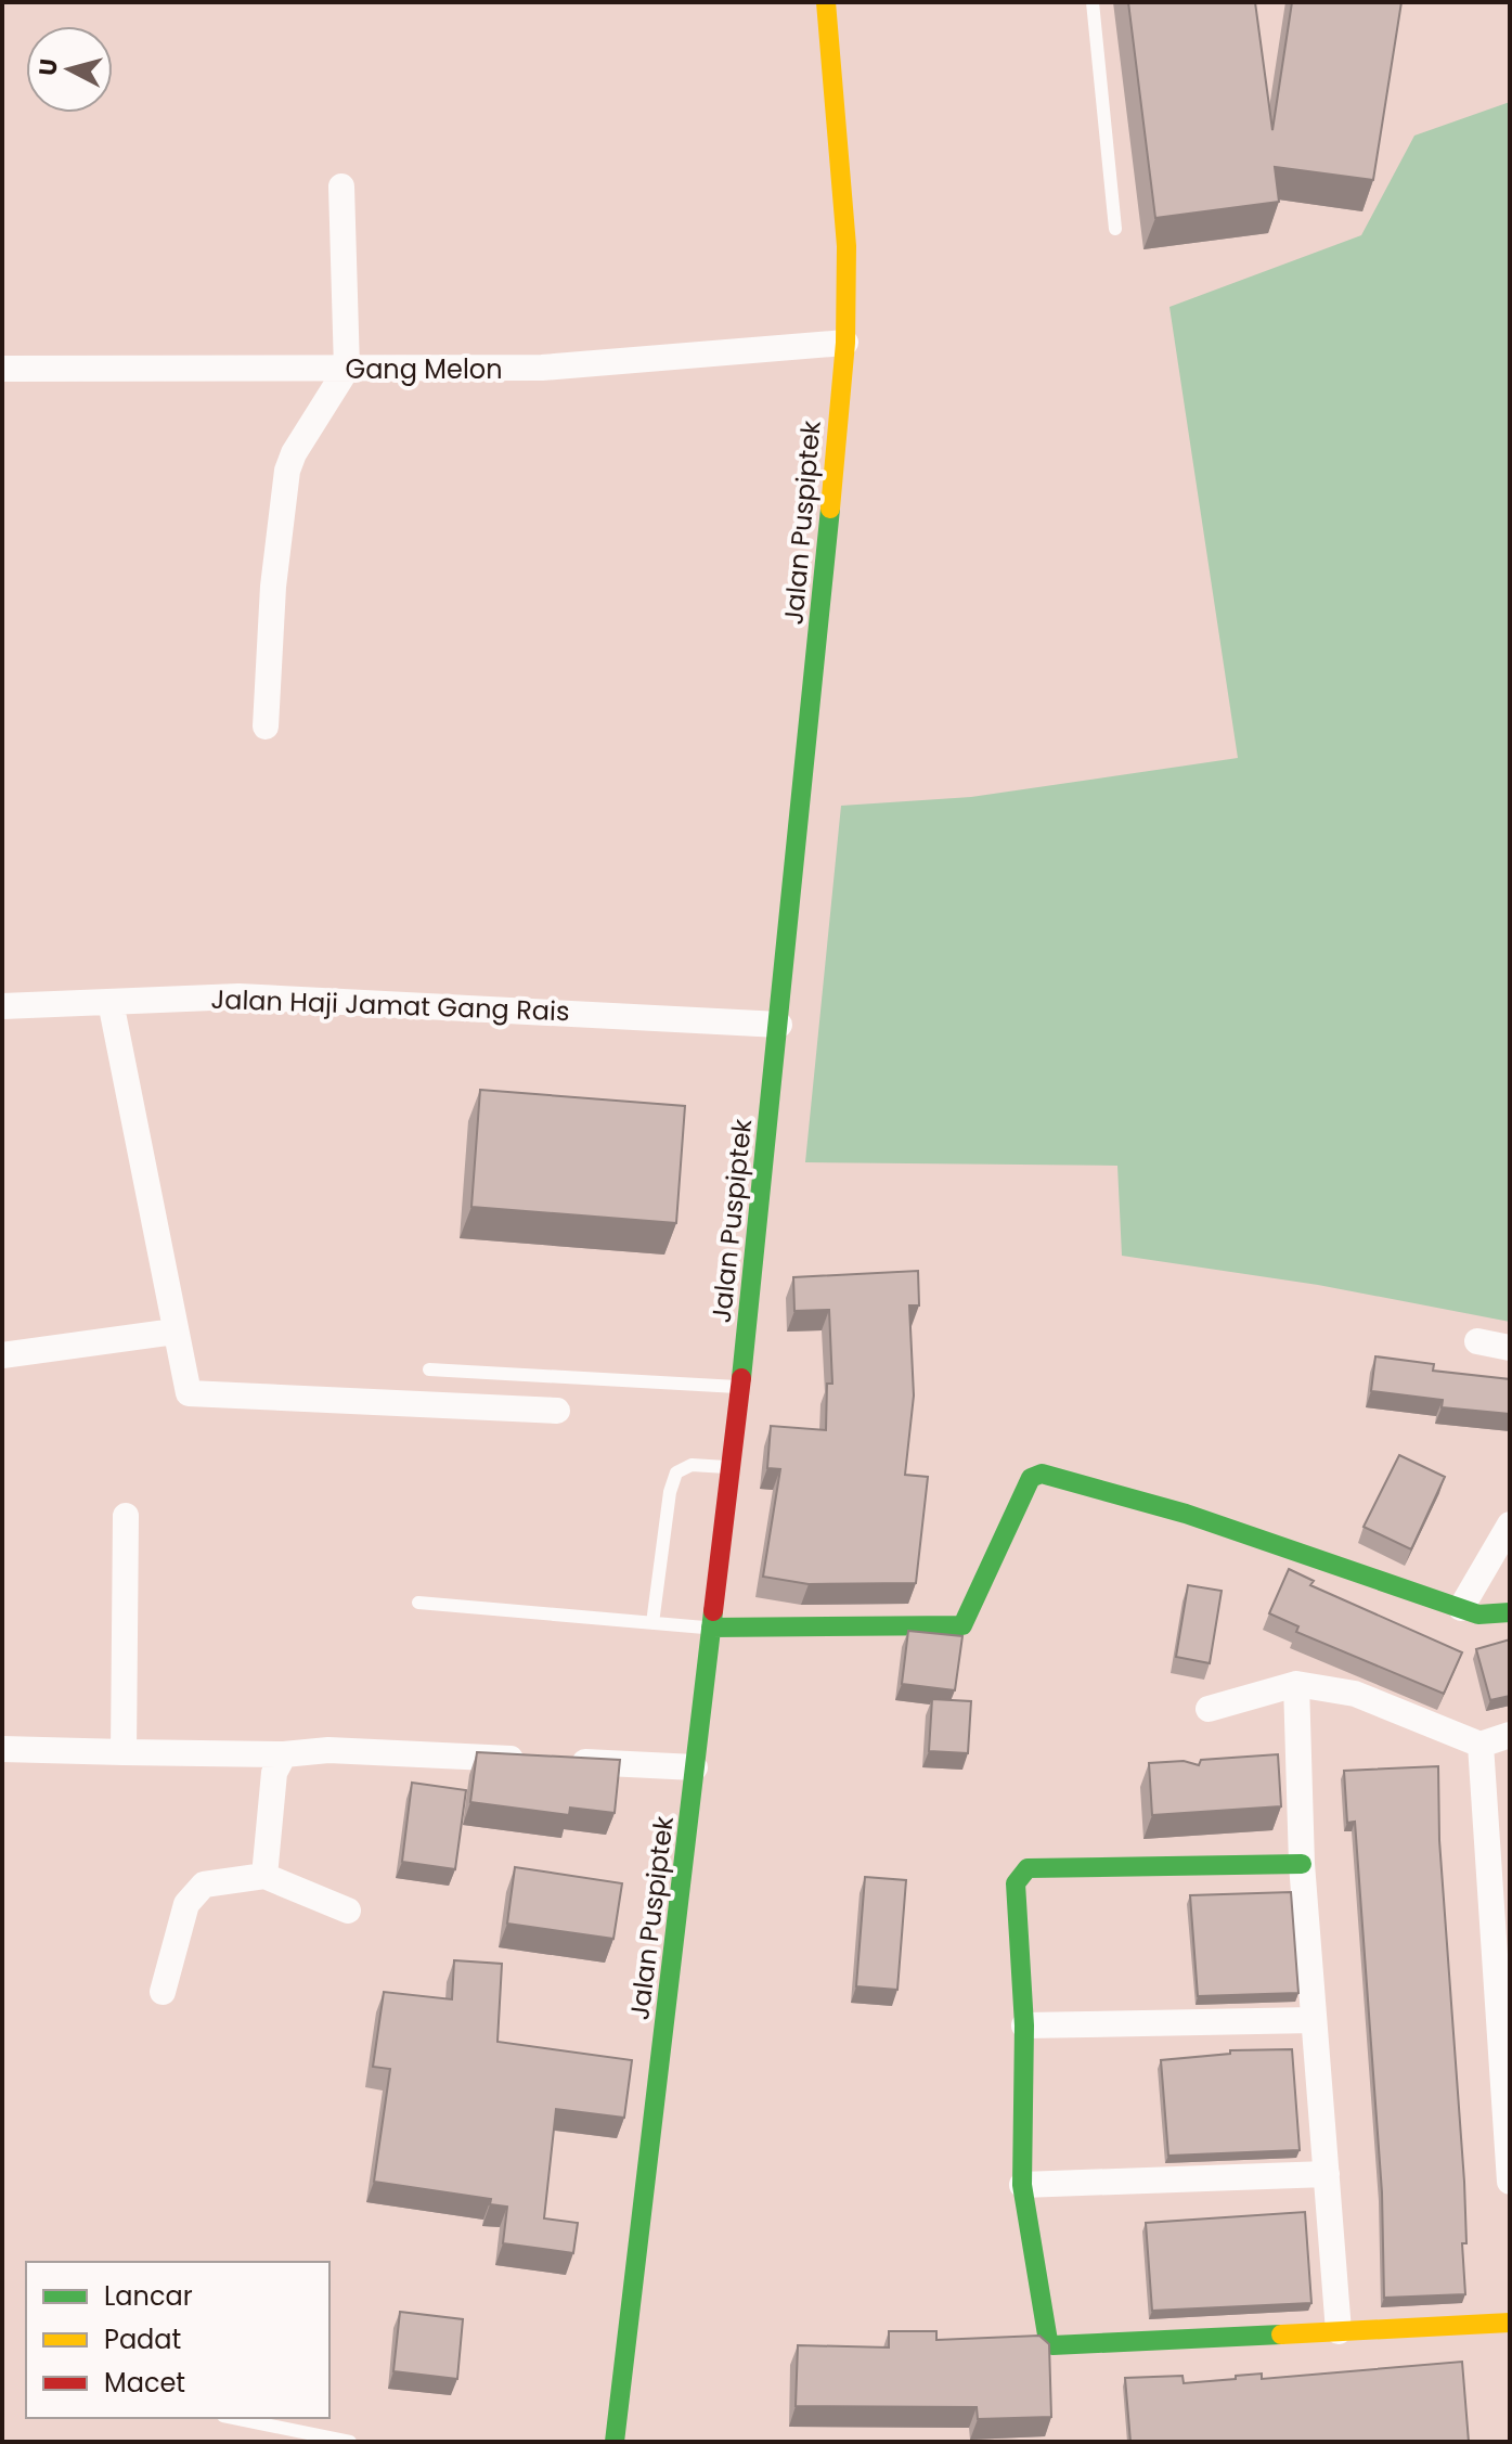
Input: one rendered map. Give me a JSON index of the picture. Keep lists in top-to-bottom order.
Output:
{
  "streets": {
    "main road": ["Jalan Puspiptek"],
    "street": ["Gang Melon", "Jalan Haji Jamat Gang Rais"]
  },
  "crossings": [
    ["Gang Melon", "Jalan Puspiptek"],
    ["Jalan Puspiptek", "Jalan Haji Jamat Gang Rais"]
  ],
  "legend": ["Lancar", "Padat", "Macet"],
  "north": "left"
}
